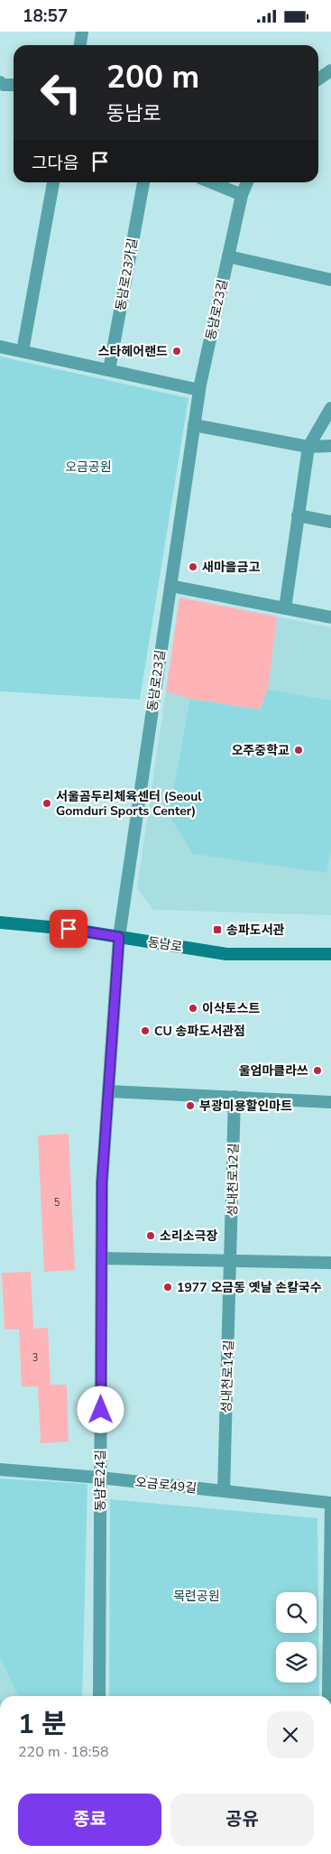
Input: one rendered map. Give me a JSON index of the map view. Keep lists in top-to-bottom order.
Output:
{
  "streets": {
    "main road": ["동남로"],
    "street": [
      "동남로23가길",
      "동남로23길",
      "성내천로12길",
      "성내천로14길",
      "동남로24길",
      "오금로49길"
    ]
  },
  "crossings": [
    ["동남로23길", "동남로"],
    ["동남로23길", "동남로24길"],
    ["동남로", "동남로24길"],
    ["성내천로12길", "성내천로14길"],
    ["성내천로14길", "오금로49길"],
    ["동남로24길", "오금로49길"]
  ],
  "parks": ["오금공원", "목련공원"],
  "places": {
    "other": [
      "스타헤어랜드",
      "새마을금고",
      "오주중학교",
      "서울곰두리체육센터 (Seoul Gomduri Sports Center)",
      "이삭토스트",
      "CU 송파도서관점",
      "울엄마클라쓰",
      "부광미용할인마트",
      "소리소극장",
      "1977 오금동 옛날 손칼국수"
    ],
    "transit": ["송파도서관"]
  },
  "house_numbers": ["5", "3"],
  "page": {
    "status": "18:57",
    "turn": ["200 m", "동남로"],
    "then": "그다음",
    "heading": ["1 분", "220 m · 18:58"],
    "buttons": ["종료", "공유"]
  }
}
